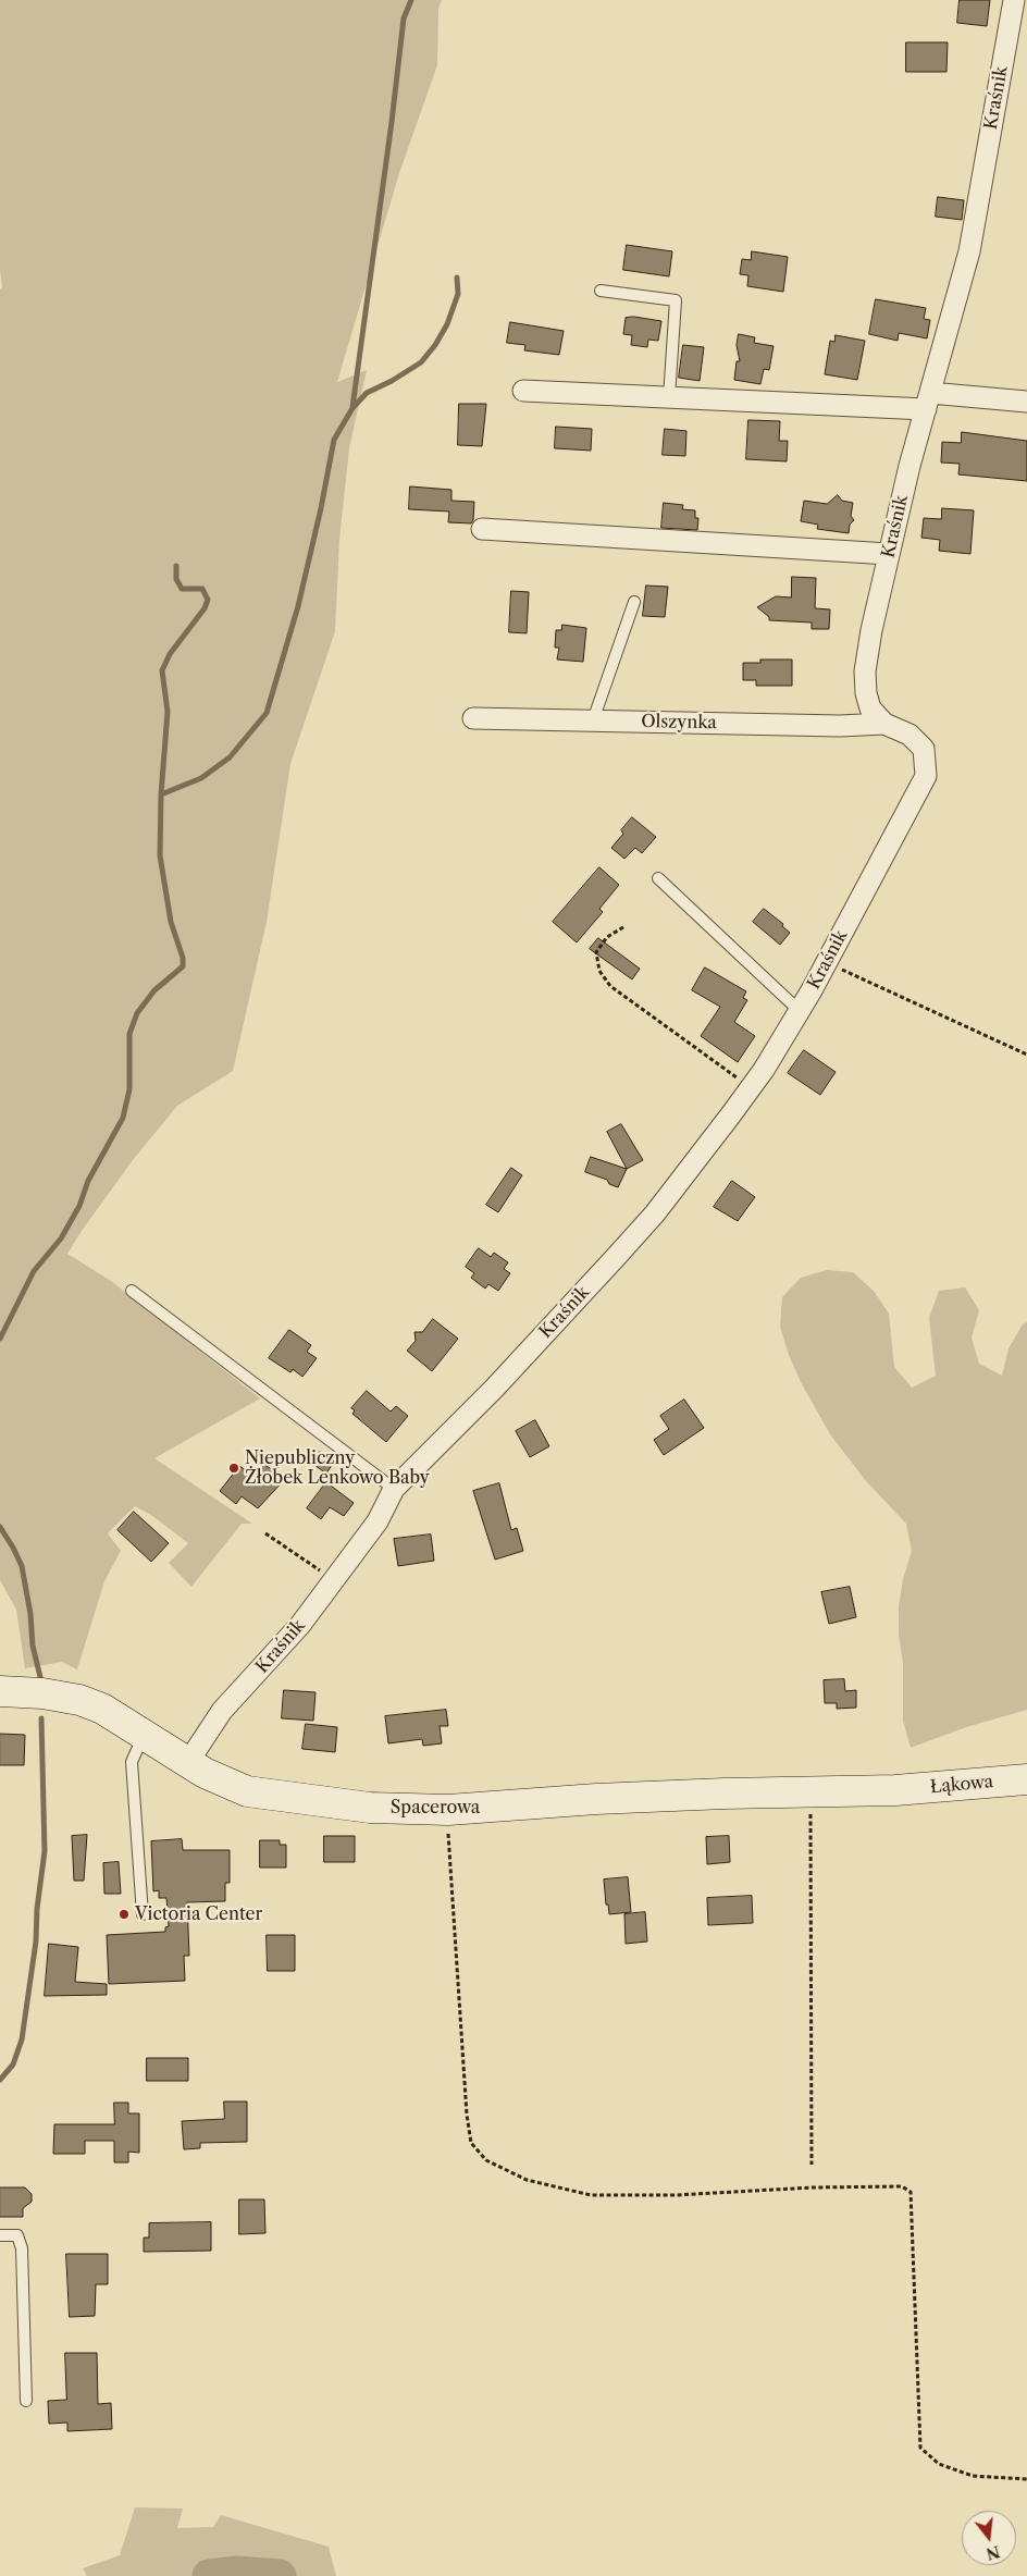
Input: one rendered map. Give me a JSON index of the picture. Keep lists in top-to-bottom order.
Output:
{
  "streets": {
    "street": [
      "Kraśnik",
      "Olszynka",
      "Łąkowa",
      "Spacerowa"
    ]
  },
  "crossings": [
    ["Kraśnik", "Olszynka"],
    ["Kraśnik", "Spacerowa"],
    ["Łąkowa", "Spacerowa"]
  ],
  "places": ["Niepubliczny Żłobek Lenkowo Baby", "Victoria Center"],
  "north": "bottom"
}
